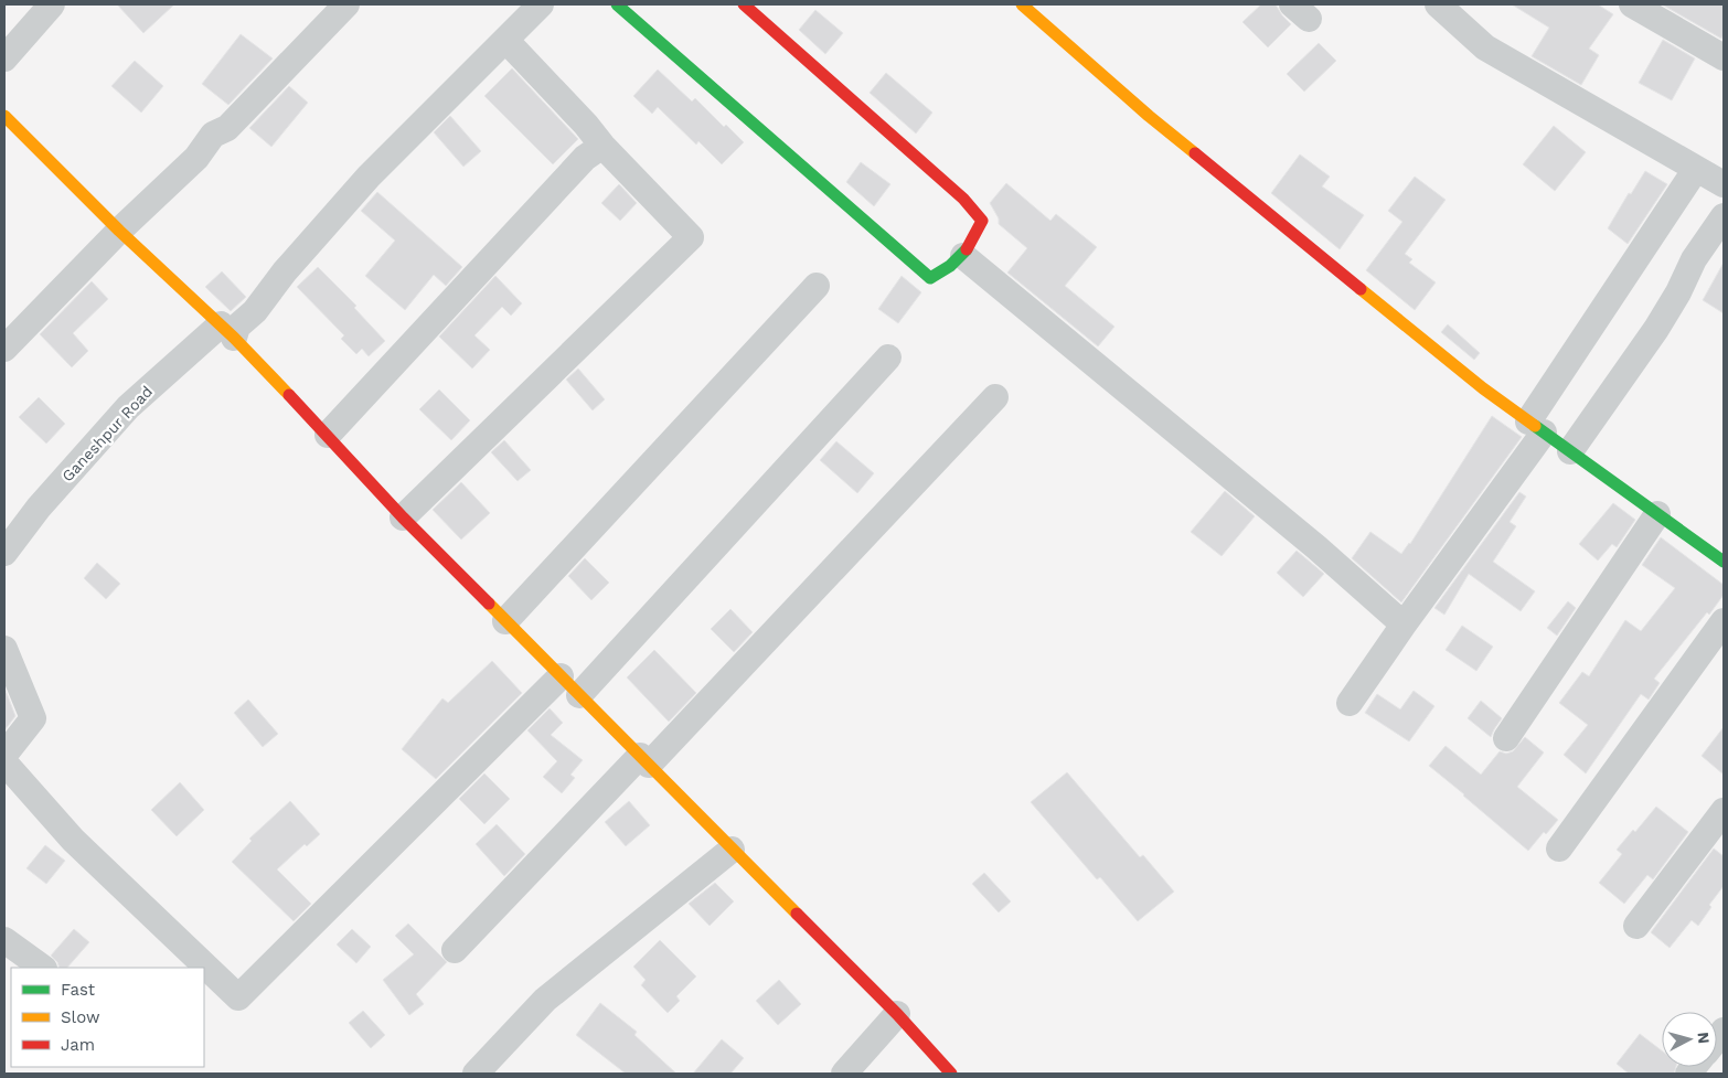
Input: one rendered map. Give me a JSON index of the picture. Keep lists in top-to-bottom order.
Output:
{
  "streets": {
    "street": ["Ganeshpur Road"]
  },
  "legend": ["Fast", "Slow", "Jam"],
  "north": "right"
}
